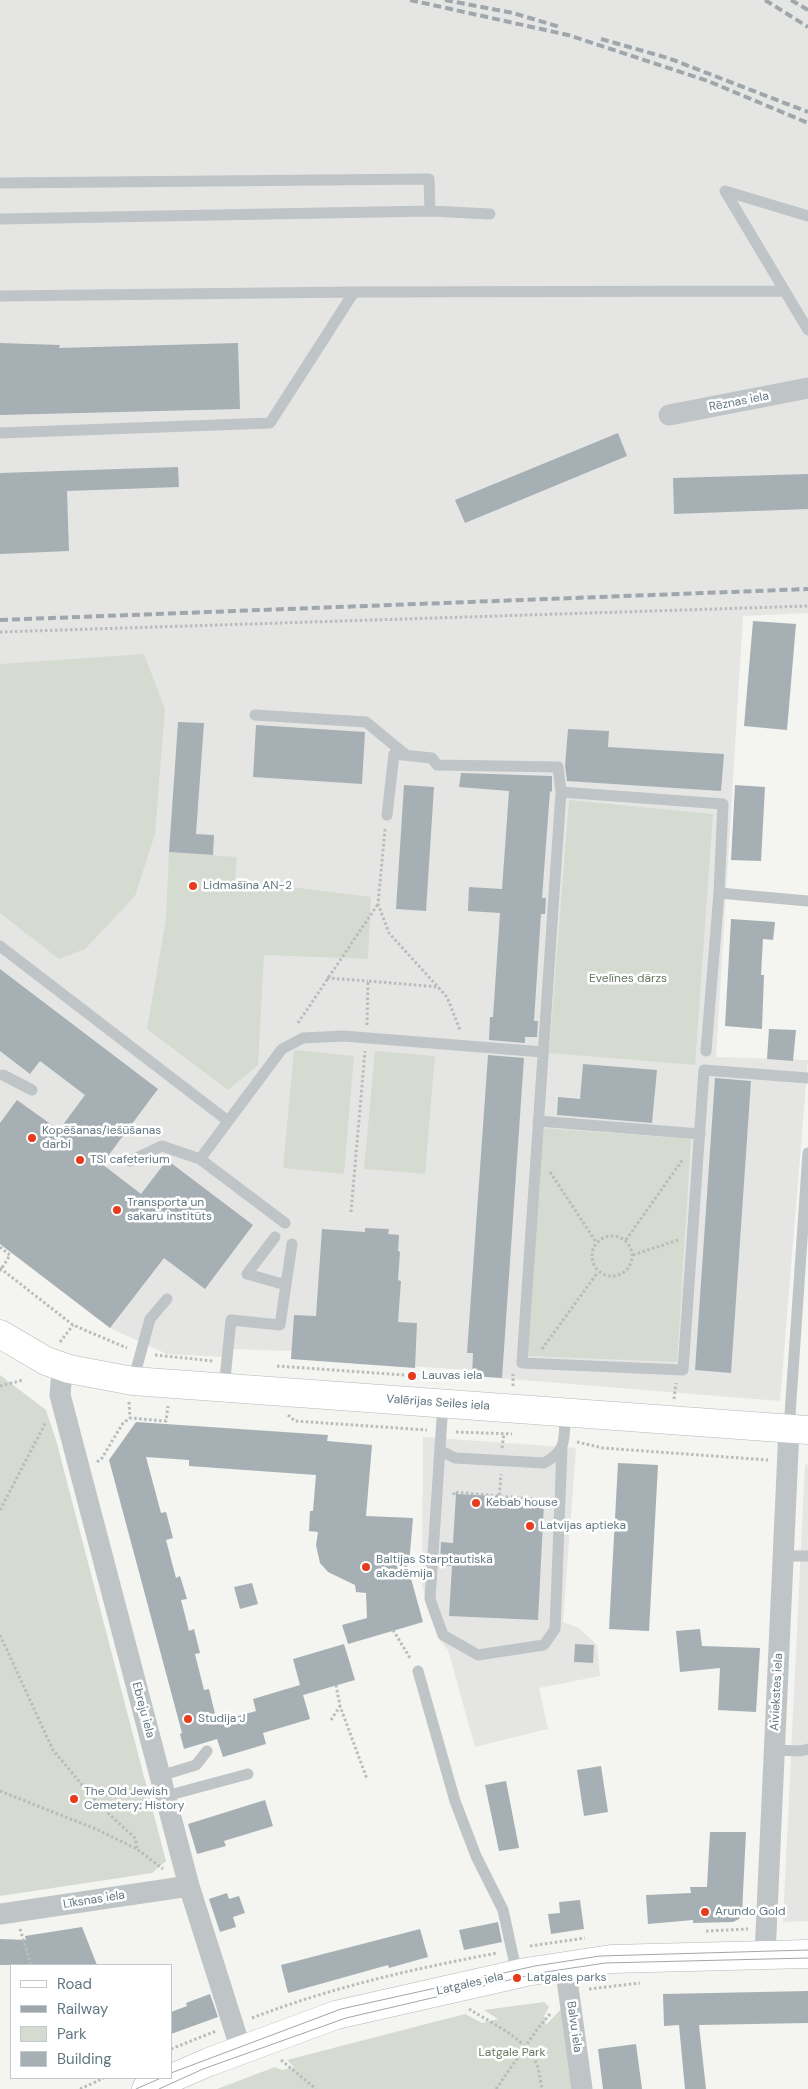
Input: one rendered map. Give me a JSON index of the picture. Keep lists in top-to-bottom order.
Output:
{
  "streets": {
    "street": [
      "Rēznas iela",
      "Valērijas Seiles iela",
      "Aiviekstes iela",
      "Ebreju iela",
      "Līksnas iela",
      "Latgales iela",
      "Balvu iela"
    ]
  },
  "crossings": [
    ["Valērijas Seiles iela", "Aiviekstes iela"],
    ["Valērijas Seiles iela", "Ebreju iela"],
    ["Aiviekstes iela", "Latgales iela"],
    ["Ebreju iela", "Līksnas iela"],
    ["Ebreju iela", "Latgales iela"],
    ["Latgales iela", "Balvu iela"]
  ],
  "parks": ["Evelīnes dārzs", "Latgale Park"],
  "places": [
    "Lidmašīna AN-2",
    "Kopēšanas/iešūšanas darbi",
    "TSI cafeterium",
    "Transporta un sakaru institūts",
    "Lauvas iela",
    "Kebab house",
    "Latvijas aptieka",
    "Baltijas Starptautiskā akadēmija",
    "Studija J",
    "The Old Jewish Cemetery: History",
    "Arundo Gold",
    "Latgales parks"
  ],
  "legend": [
    "Road",
    "Railway",
    "Park",
    "Building"
  ]
}
